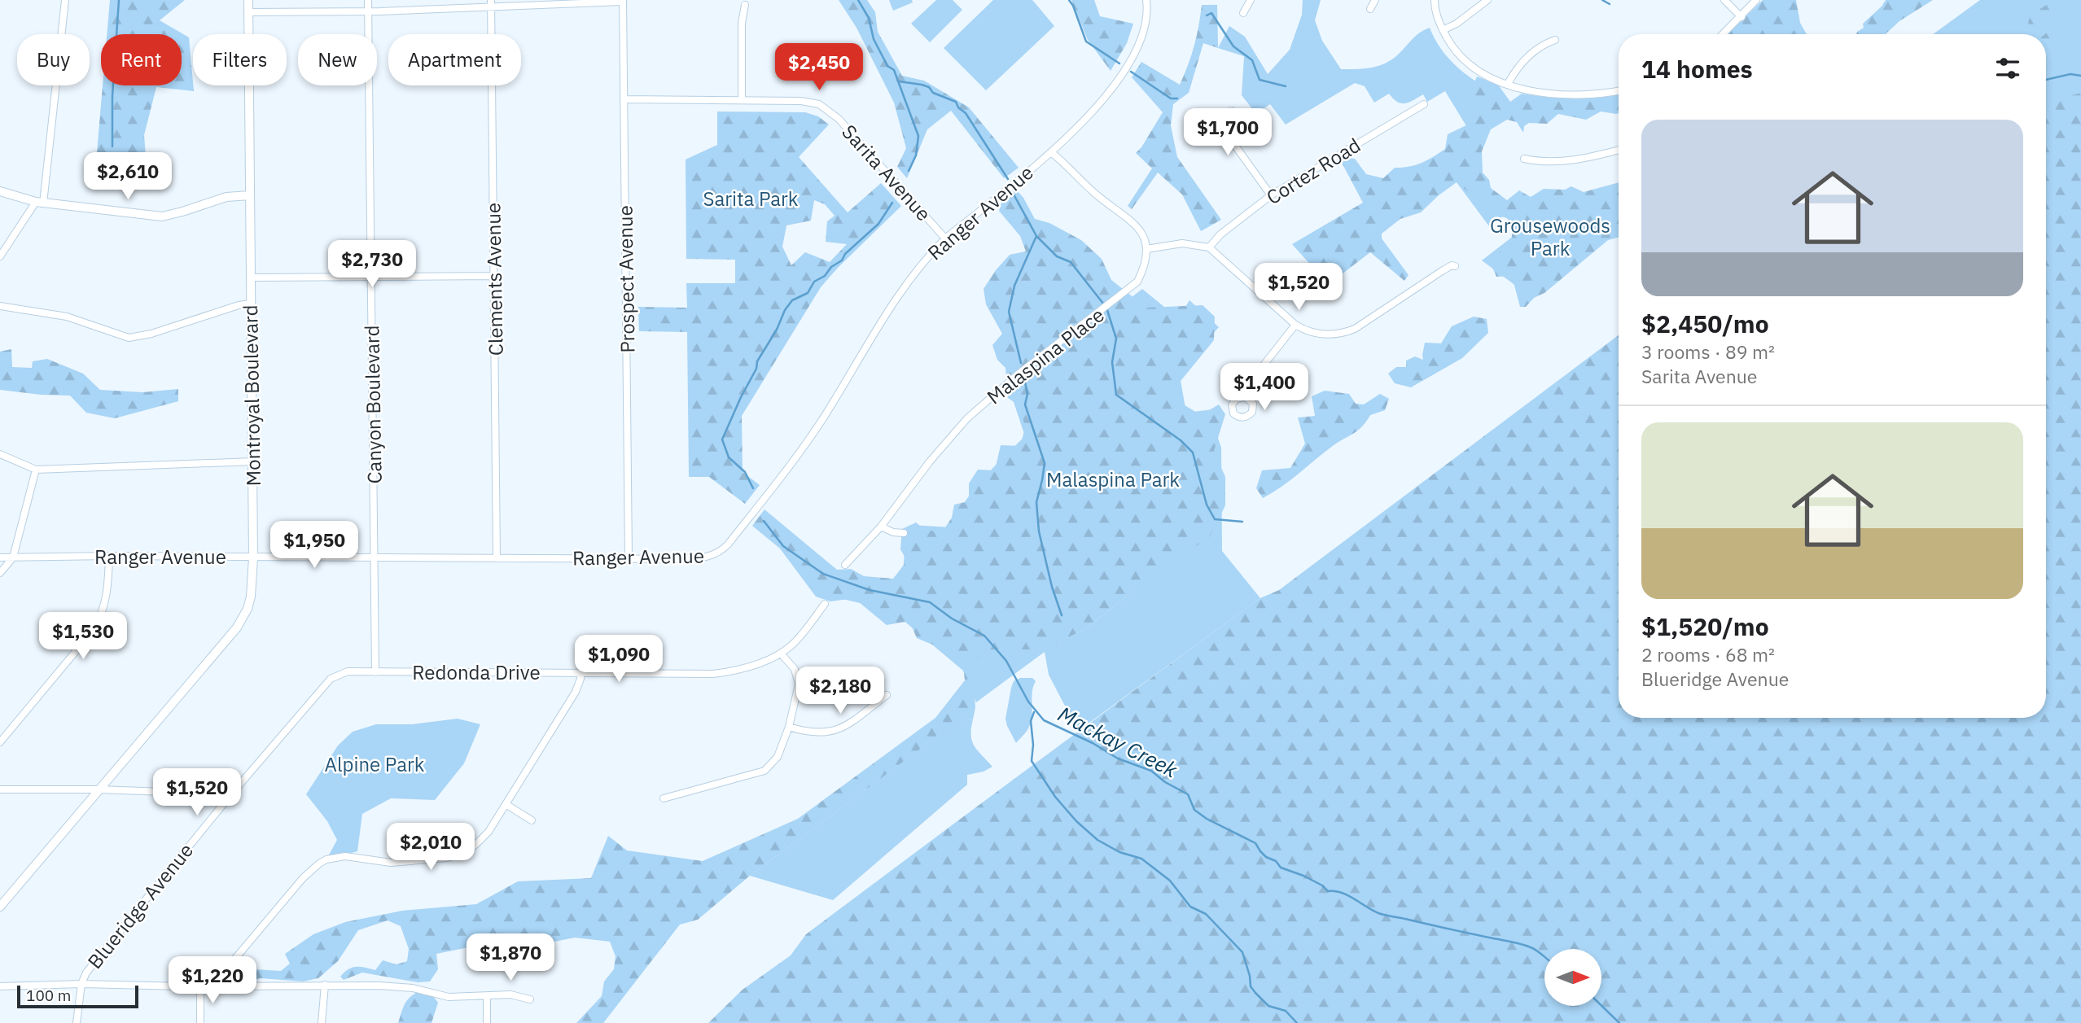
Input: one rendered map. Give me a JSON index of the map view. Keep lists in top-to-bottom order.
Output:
{
  "streets": {
    "street": [
      "Cortez Road",
      "Sarita Avenue",
      "Ranger Avenue",
      "Clements Avenue",
      "Prospect Avenue",
      "Malaspina Place",
      "Montroyal Boulevard",
      "Canyon Boulevard",
      "Redonda Drive",
      "Blueridge Avenue"
    ]
  },
  "crossings": [
    ["Sarita Avenue", "Ranger Avenue"],
    ["Sarita Avenue", "Prospect Avenue"],
    ["Ranger Avenue", "Clements Avenue"],
    ["Ranger Avenue", "Prospect Avenue"],
    ["Ranger Avenue", "Montroyal Boulevard"],
    ["Ranger Avenue", "Canyon Boulevard"],
    ["Canyon Boulevard", "Redonda Drive"],
    ["Canyon Boulevard", "Blueridge Avenue"],
    ["Redonda Drive", "Blueridge Avenue"]
  ],
  "water": ["Mackay Creek"],
  "parks": [
    "Sarita Park",
    "Grousewoods Park",
    "Malaspina Park",
    "Alpine Park"
  ],
  "scale_bar": "100 m",
  "north": "right",
  "page": {
    "chip": [
      "Buy",
      "Rent",
      "Filters",
      "New",
      "Apartment"
    ],
    "heading": "14 homes",
    "price": [
      "$2,450",
      "$1,700",
      "$2,610",
      "$2,730",
      "$1,520",
      "$1,400",
      "$1,950",
      "$1,530",
      "$1,090",
      "$2,180",
      "$1,520",
      "$2,010",
      "$1,870",
      "$1,220"
    ],
    "list": [
      {
        "name": "$2,450/mo",
        "note": "3 rooms · 89 m² · Sarita Avenue"
      },
      {
        "name": "$1,520/mo",
        "note": "2 rooms · 68 m² · Blueridge Avenue"
      }
    ],
    "scale": "100 m"
  }
}
